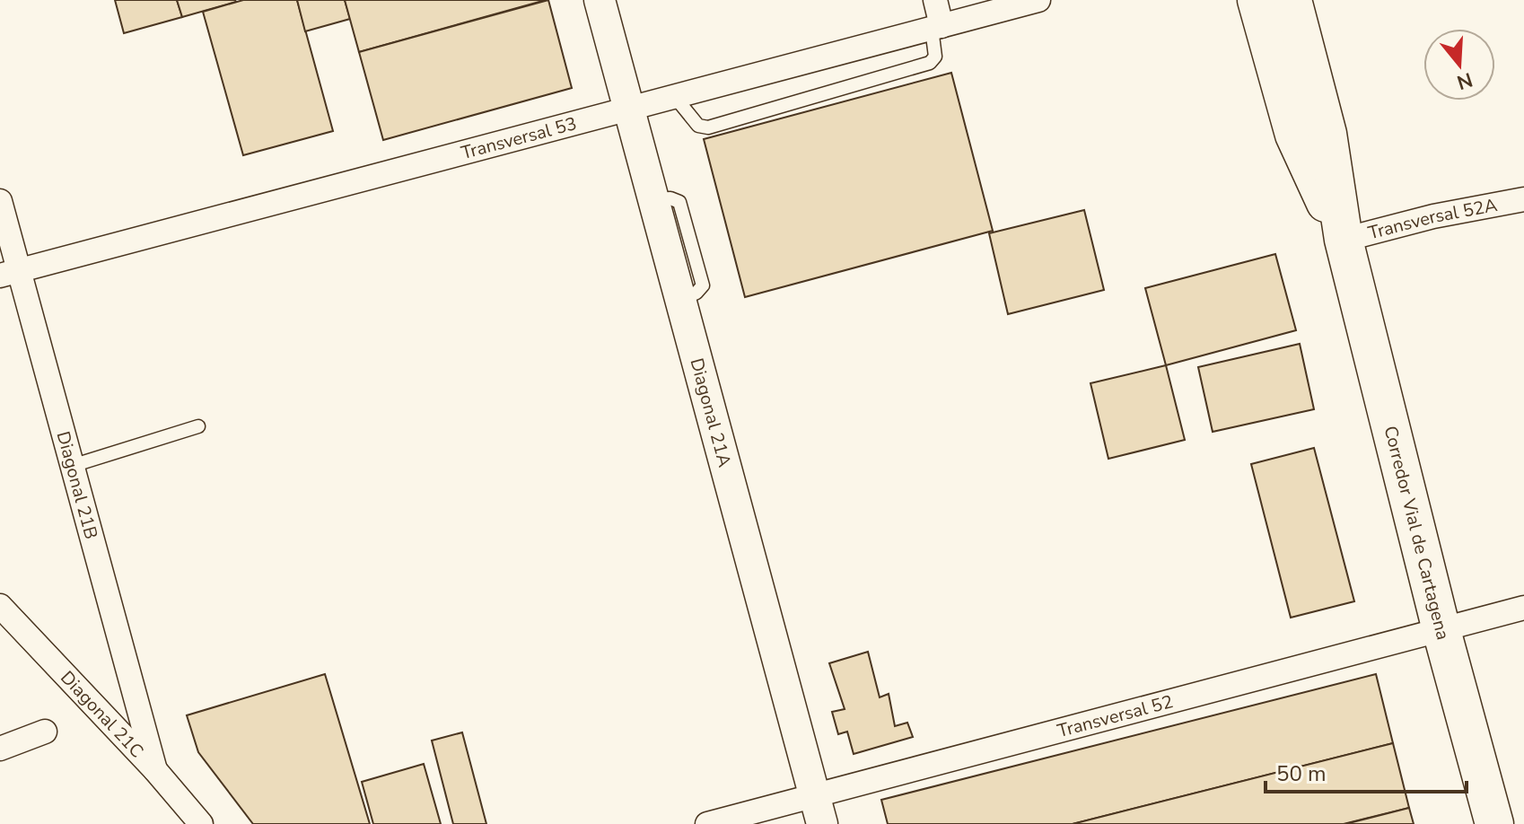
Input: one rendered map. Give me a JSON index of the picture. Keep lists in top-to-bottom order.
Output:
{
  "streets": {
    "main road": ["Corredor Vial de Cartagena"],
    "street": [
      "Transversal 53",
      "Transversal 52A",
      "Diagonal 21A",
      "Diagonal 21B",
      "Diagonal 21C",
      "Transversal 52"
    ]
  },
  "crossings": [
    ["Transversal 53", "Diagonal 21A"],
    ["Transversal 53", "Diagonal 21B"],
    ["Transversal 52A", "Corredor Vial de Cartagena"],
    ["Diagonal 21A", "Transversal 52"],
    ["Diagonal 21B", "Diagonal 21C"],
    ["Corredor Vial de Cartagena", "Transversal 52"]
  ],
  "scale_bar": "50 m",
  "north": "bottom"
}
